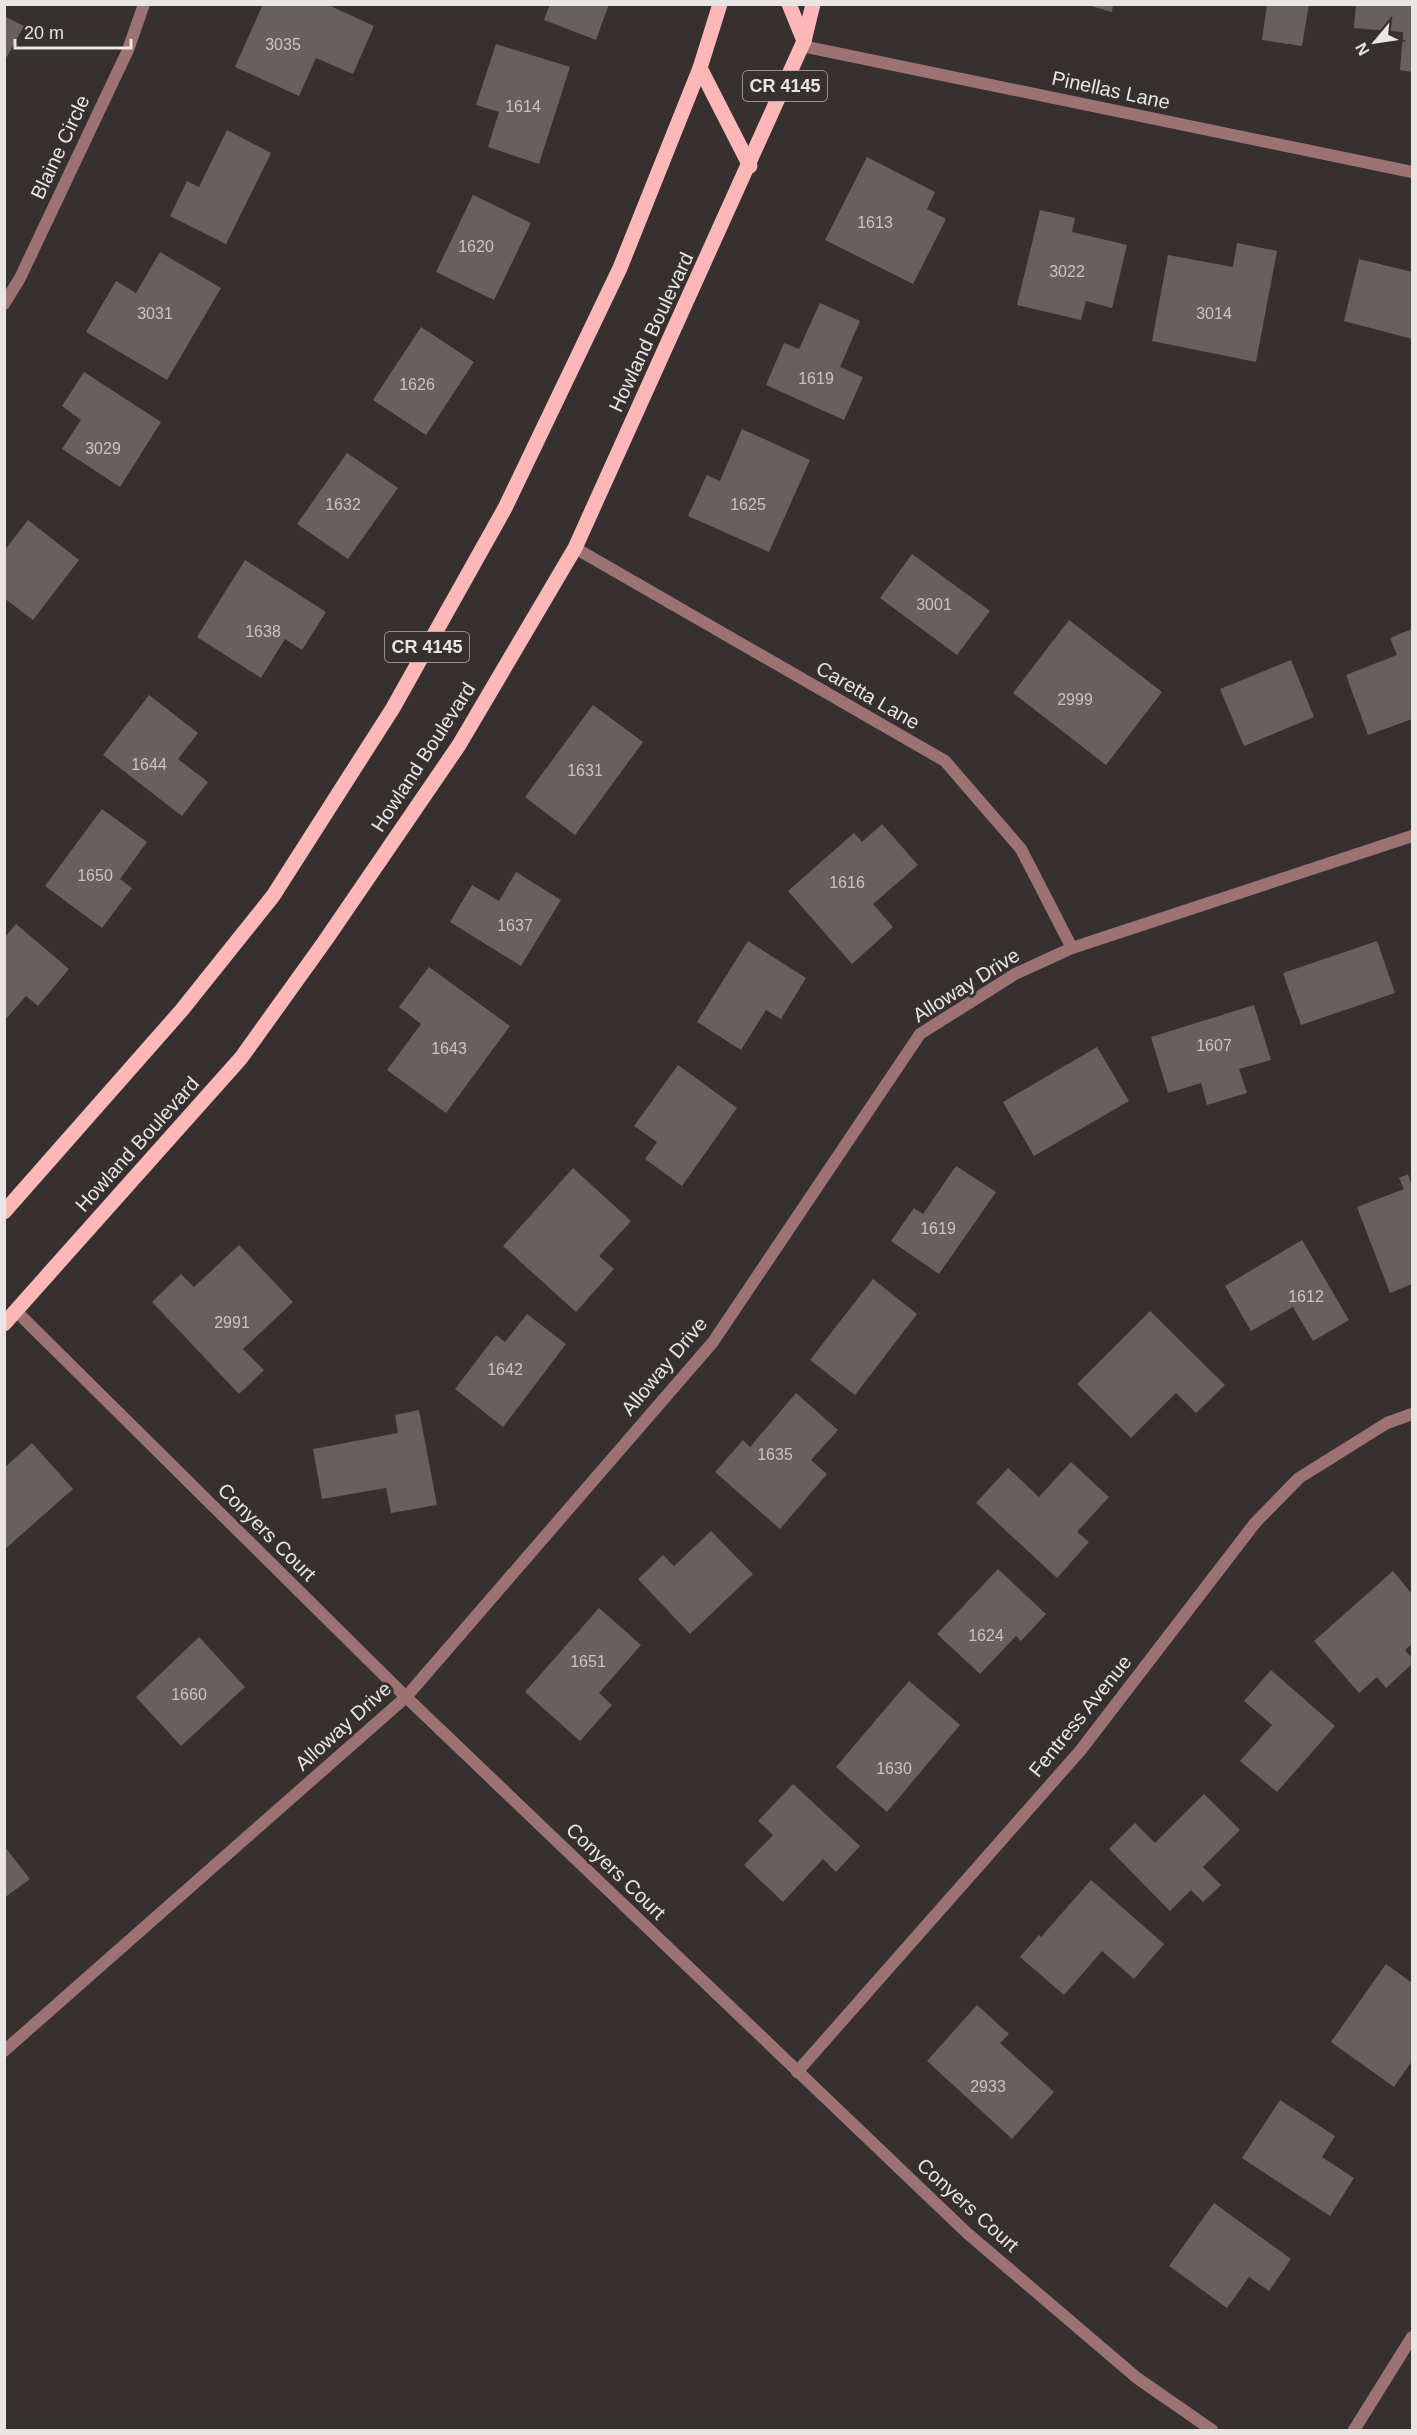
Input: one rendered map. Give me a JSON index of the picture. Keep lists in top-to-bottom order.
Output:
{
  "streets": {
    "main road": ["CR 4145", "Howland Boulevard"],
    "street": [
      "Pinellas Lane",
      "Blaine Circle",
      "Caretta Lane",
      "Alloway Drive",
      "Conyers Court",
      "Fentress Avenue"
    ]
  },
  "crossings": [
    ["Pinellas Lane", "Howland Boulevard"],
    ["Howland Boulevard", "Caretta Lane"],
    ["Howland Boulevard", "Conyers Court"],
    ["Caretta Lane", "Alloway Drive"],
    ["Alloway Drive", "Conyers Court"],
    ["Conyers Court", "Fentress Avenue"]
  ],
  "house_numbers": [
    "3035",
    "1614",
    "1613",
    "1620",
    "3022",
    "3031",
    "3014",
    "1619",
    "1626",
    "3029",
    "1632",
    "1625",
    "3001",
    "1638",
    "2999",
    "1644",
    "1631",
    "1650",
    "1616",
    "1637",
    "1607",
    "1643",
    "1619",
    "1612",
    "2991",
    "1642",
    "1635",
    "1624",
    "1651",
    "1660",
    "1630",
    "2933"
  ],
  "scale_bar": "20 m",
  "north": "bottom left"
}
